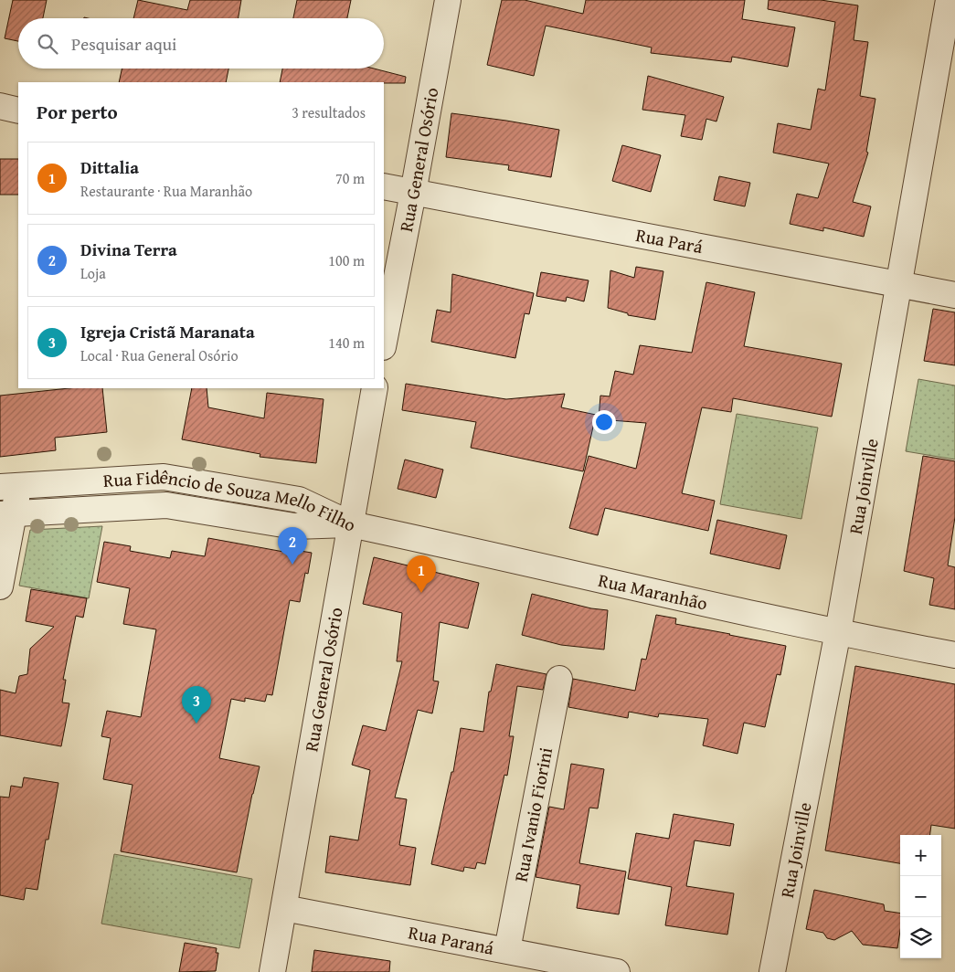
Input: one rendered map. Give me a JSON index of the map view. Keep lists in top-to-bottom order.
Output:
{
  "streets": {
    "street": [
      "Rua General Osório",
      "Rua Pará",
      "Rua Joinville",
      "Rua Fidêncio de Souza Mello Filho",
      "Rua Maranhão",
      "Rua Ivanio Fiorini",
      "Rua Paraná"
    ]
  },
  "crossings": [
    ["Rua General Osório", "Rua Pará"],
    ["Rua General Osório", "Rua Fidêncio de Souza Mello Filho"],
    ["Rua General Osório", "Rua Maranhão"],
    ["Rua General Osório", "Rua Paraná"],
    ["Rua Pará", "Rua Joinville"],
    ["Rua Joinville", "Rua Maranhão"],
    ["Rua Fidêncio de Souza Mello Filho", "Rua Maranhão"],
    ["Rua Ivanio Fiorini", "Rua Paraná"]
  ],
  "page": {
    "search": "Pesquisar aqui",
    "heading": ["Por perto", "3 resultados"],
    "list": [
      {
        "mark": "1",
        "name": "Dittalia",
        "note": "Restaurante · Rua Maranhão",
        "value": "70 m"
      },
      {
        "mark": "2",
        "name": "Divina Terra",
        "note": "Loja",
        "value": "100 m"
      },
      {
        "mark": "3",
        "name": "Igreja Cristã Maranata",
        "note": "Local · Rua General Osório",
        "value": "140 m"
      }
    ],
    "pins": ["2", "1", "3"],
    "map_buttons": ["+", "−"]
  }
}
